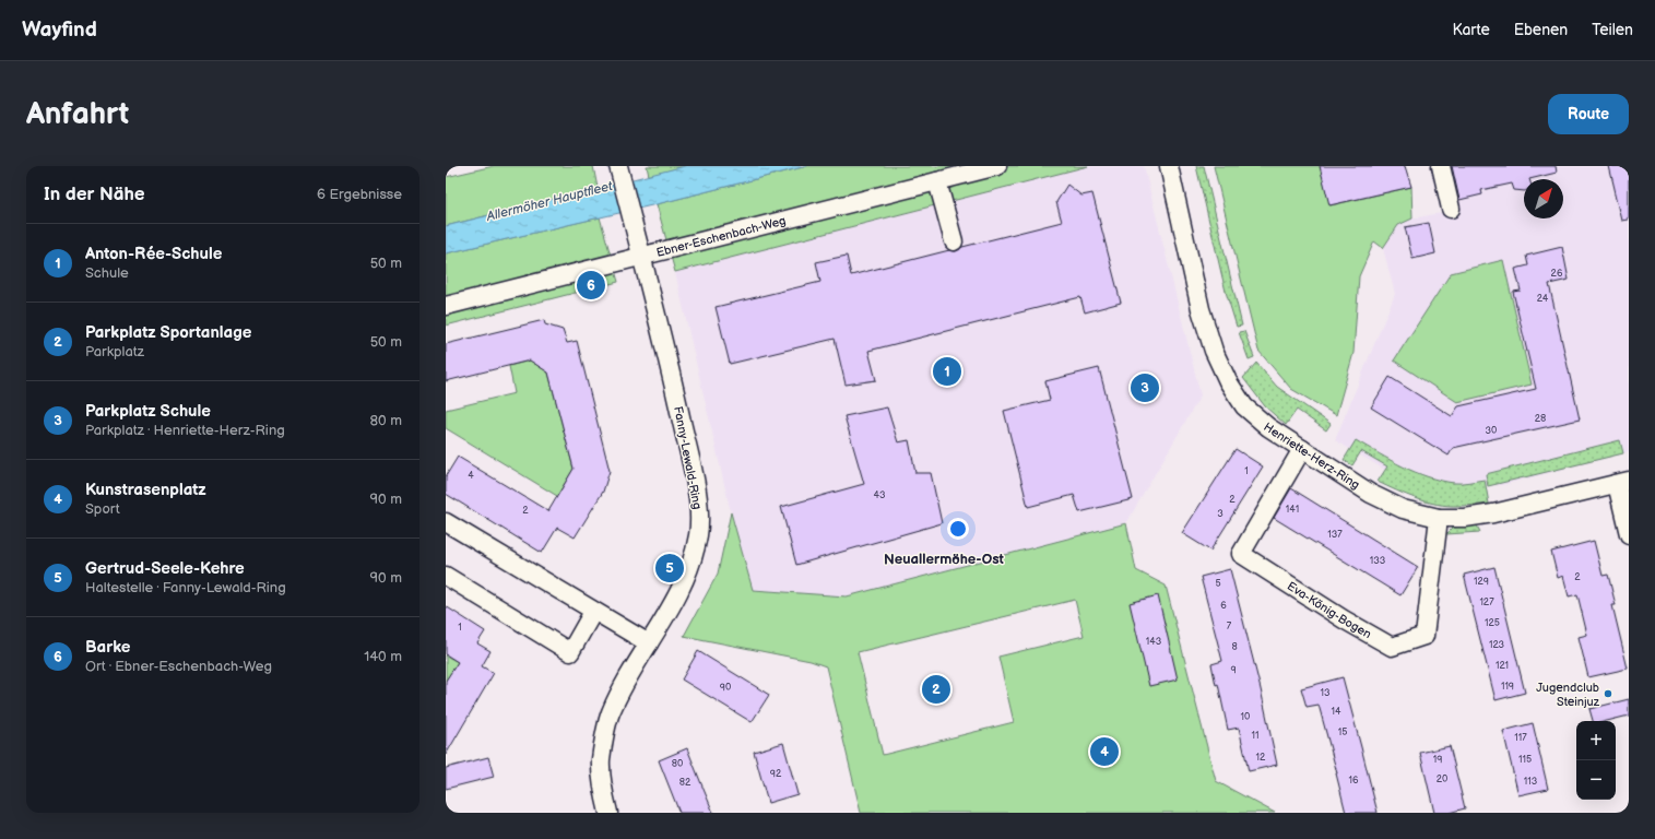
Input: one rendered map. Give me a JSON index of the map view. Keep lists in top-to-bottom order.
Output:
{
  "streets": {
    "street": [
      "Ebner-Eschenbach-Weg",
      "Henriette-Herz-Ring",
      "Fanny-Lewald-Ring",
      "Eva-König-Bogen"
    ]
  },
  "crossings": [
    ["Ebner-Eschenbach-Weg", "Fanny-Lewald-Ring"],
    ["Henriette-Herz-Ring", "Eva-König-Bogen"]
  ],
  "districts": ["Neuallermöhe-Ost"],
  "water": ["Allermöher Hauptfleet"],
  "places": ["Jugendclub Steinjuz"],
  "house_numbers": [
    "26",
    "24",
    "28",
    "30",
    "1",
    "4",
    "43",
    "2",
    "141",
    "2",
    "3",
    "137",
    "133",
    "2",
    "129",
    "5",
    "127",
    "6",
    "125",
    "7",
    "1",
    "143",
    "123",
    "8",
    "121",
    "9",
    "119",
    "90",
    "13",
    "14",
    "10",
    "15",
    "11",
    "117",
    "12",
    "19",
    "115",
    "80",
    "92",
    "20",
    "16",
    "113",
    "82"
  ],
  "north": "top right",
  "page": {
    "header": "Wayfind",
    "nav": ["Karte", "Ebenen", "Teilen"],
    "buttons": "Route",
    "title": "Anfahrt",
    "heading": ["In der Nähe", "6 Ergebnisse"],
    "list": [
      {
        "mark": "1",
        "name": "Anton-Rée-Schule",
        "note": "Schule",
        "value": "50 m"
      },
      {
        "mark": "2",
        "name": "Parkplatz Sportanlage",
        "note": "Parkplatz",
        "value": "50 m"
      },
      {
        "mark": "3",
        "name": "Parkplatz Schule",
        "note": "Parkplatz · Henriette-Herz-Ring",
        "value": "80 m"
      },
      {
        "mark": "4",
        "name": "Kunstrasenplatz",
        "note": "Sport",
        "value": "90 m"
      },
      {
        "mark": "5",
        "name": "Gertrud-Seele-Kehre",
        "note": "Haltestelle · Fanny-Lewald-Ring",
        "value": "90 m"
      },
      {
        "mark": "6",
        "name": "Barke",
        "note": "Ort · Ebner-Eschenbach-Weg",
        "value": "140 m"
      }
    ],
    "pins": [
      "6",
      "1",
      "3",
      "5",
      "2",
      "4"
    ],
    "map_buttons": ["+", "−"]
  }
}
